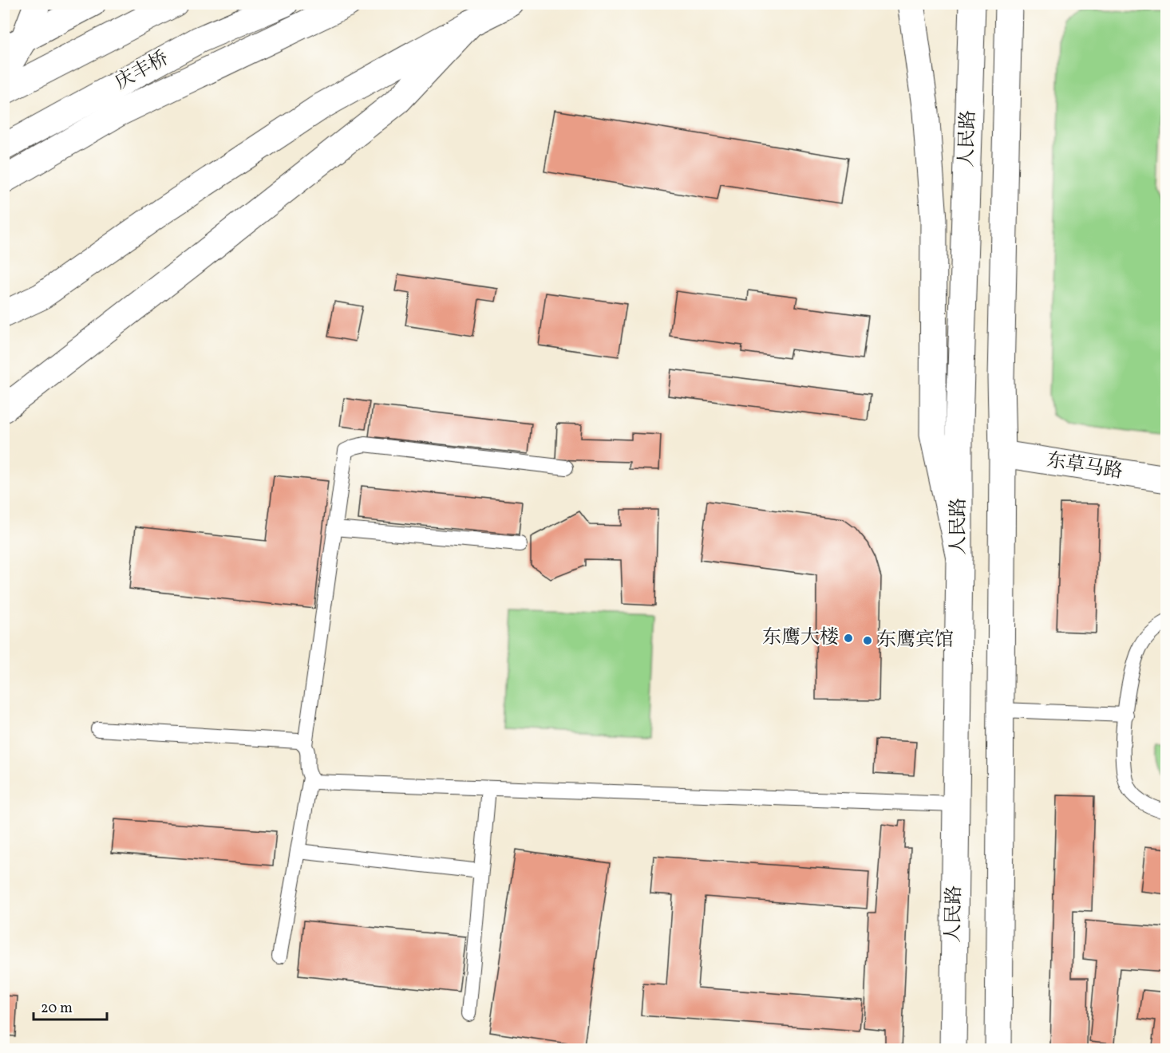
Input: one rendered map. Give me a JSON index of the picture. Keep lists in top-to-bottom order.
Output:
{
  "streets": {
    "main road": ["庆丰桥", "人民路", "东草马路"]
  },
  "crossings": [
    ["人民路", "东草马路"]
  ],
  "places": ["东鹰大楼", "东鹰宾馆"],
  "scale_bar": "20 m"
}
